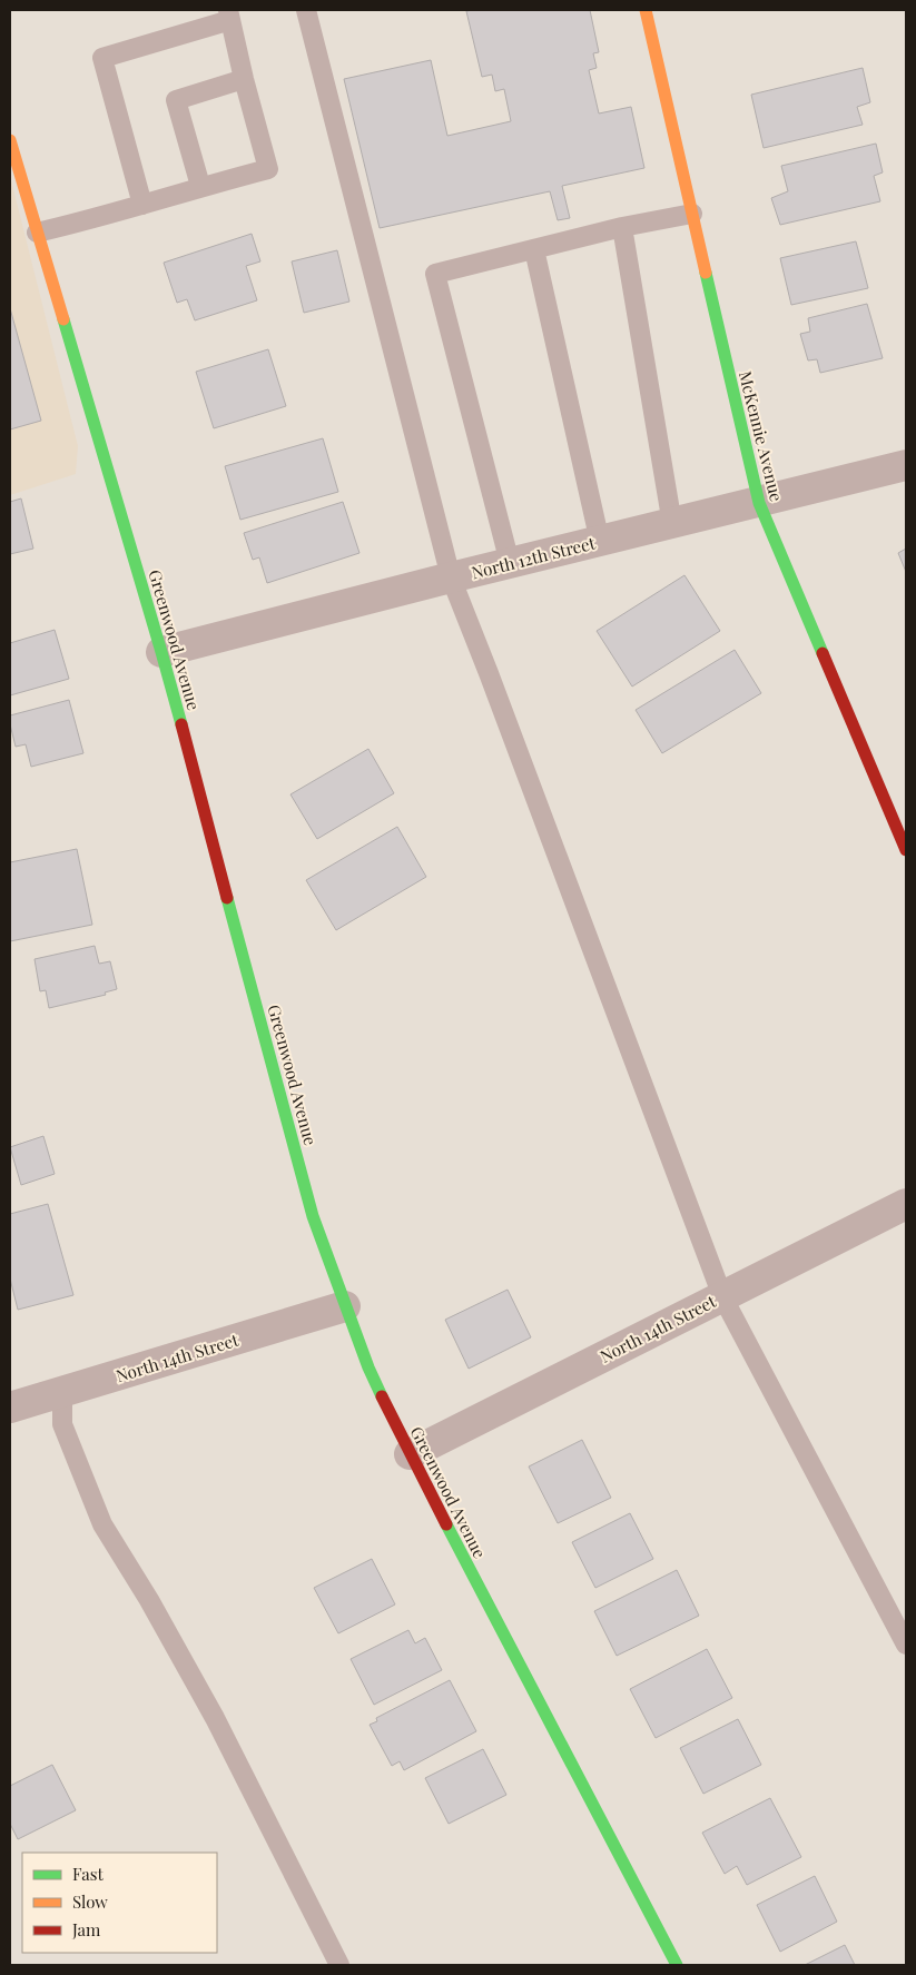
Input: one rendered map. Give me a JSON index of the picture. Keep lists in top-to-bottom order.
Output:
{
  "streets": {
    "street": [
      "McKennie Avenue",
      "North 12th Street",
      "Greenwood Avenue",
      "North 14th Street"
    ]
  },
  "crossings": [
    ["McKennie Avenue", "North 12th Street"],
    ["North 12th Street", "Greenwood Avenue"],
    ["Greenwood Avenue", "North 14th Street"]
  ],
  "legend": ["Fast", "Slow", "Jam"]
}
